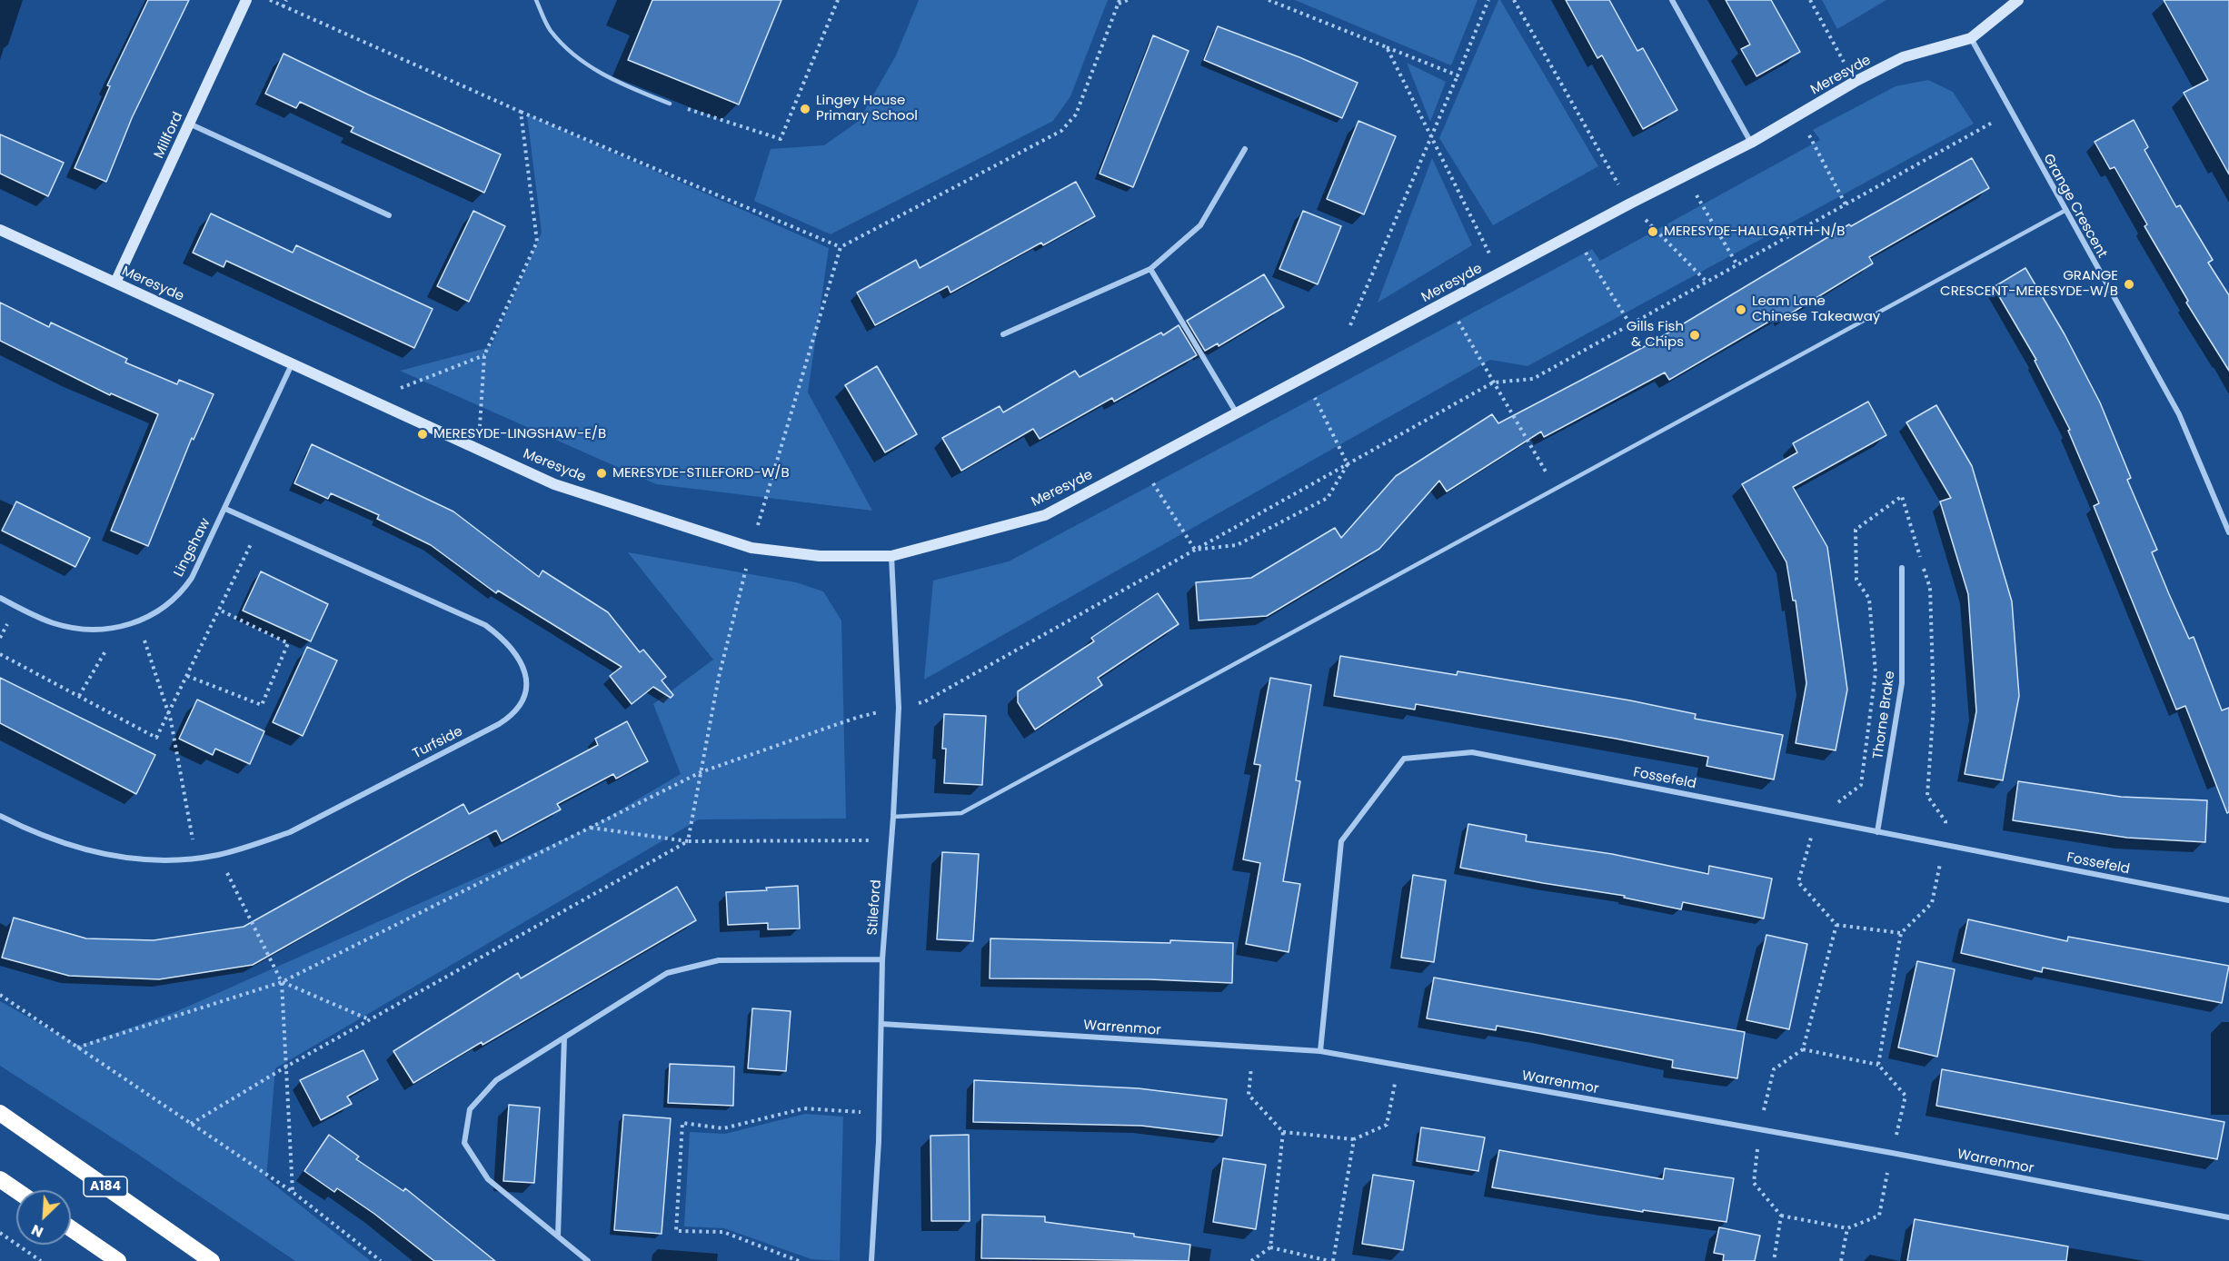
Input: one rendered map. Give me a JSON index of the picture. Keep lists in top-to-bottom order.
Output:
{
  "streets": {
    "highway": ["A184"],
    "street": [
      "Meresyde",
      "Millford",
      "Grange Crescent",
      "Lingshaw",
      "Thorne Brake",
      "Turfside",
      "Fossefeld",
      "Stileford",
      "Warrenmor"
    ]
  },
  "crossings": [
    ["Meresyde", "Millford"],
    ["Meresyde", "Grange Crescent"],
    ["Meresyde", "Lingshaw"],
    ["Meresyde", "Stileford"],
    ["Lingshaw", "Turfside"],
    ["Thorne Brake", "Fossefeld"],
    ["Fossefeld", "Warrenmor"],
    ["Stileford", "Warrenmor"]
  ],
  "places": [
    "Lingey House Primary School",
    "MERESYDE-HALLGARTH-N/B",
    "GRANGE CRESCENT-MERESYDE-W/B",
    "Leam Lane Chinese Takeaway",
    "Gills Fish & Chips",
    "MERESYDE-LINGSHAW-E/B",
    "MERESYDE-STILEFORD-W/B"
  ],
  "north": "bottom left"
}
